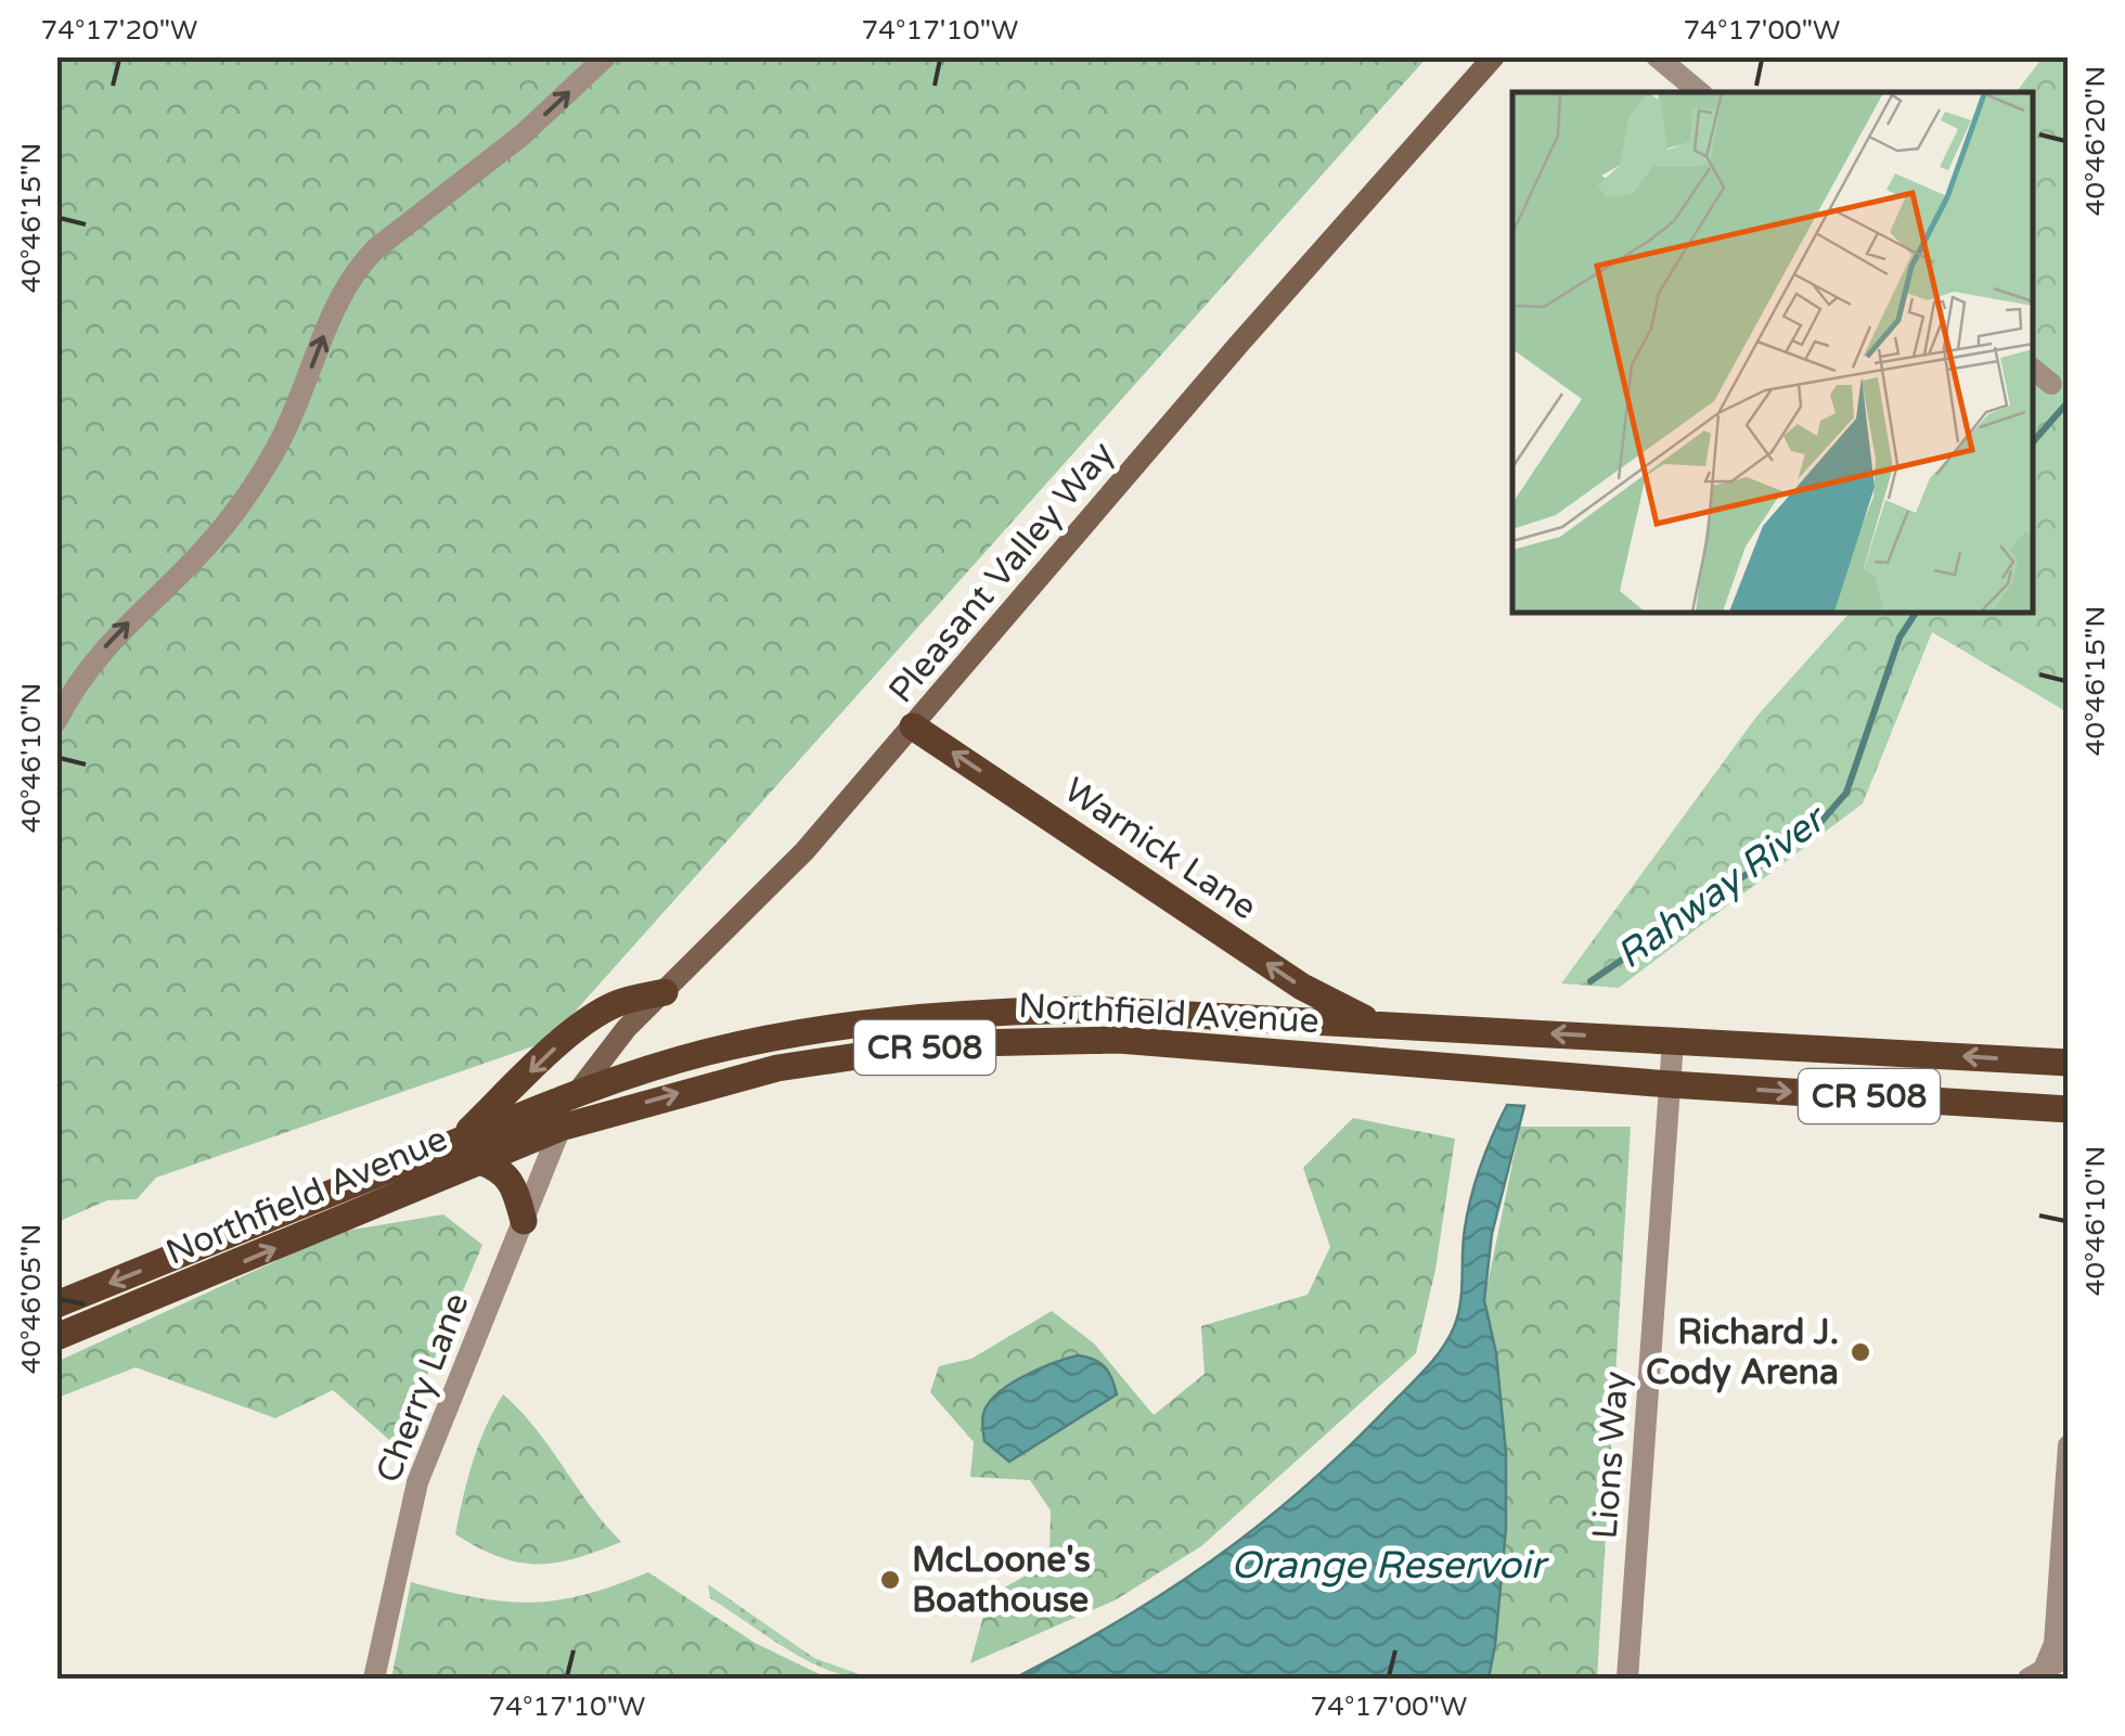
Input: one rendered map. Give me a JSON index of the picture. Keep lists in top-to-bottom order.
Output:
{
  "streets": {
    "main road": [
      "Pleasant Valley Way",
      "Warnick Lane",
      "Northfield Avenue",
      "CR 508"
    ],
    "street": ["Cherry Lane", "Lions Way"]
  },
  "crossings": [
    ["Pleasant Valley Way", "Warnick Lane"],
    ["Pleasant Valley Way", "Northfield Avenue"],
    ["Pleasant Valley Way", "Cherry Lane"],
    ["Warnick Lane", "Northfield Avenue"],
    ["Northfield Avenue", "Cherry Lane"],
    ["Northfield Avenue", "Lions Way"]
  ],
  "one_way": ["Warnick Lane"],
  "water": ["Rahway River", "Orange Reservoir"],
  "places": ["Richard J. Cody Arena", "McLoone's Boathouse"],
  "coordinates": [
    "74°17'20\"W",
    "74°17'10\"W",
    "74°17'00\"W",
    "40°46'20\"N",
    "40°46'15\"N",
    "40°46'10\"N",
    "40°46'05\"N"
  ]
}
